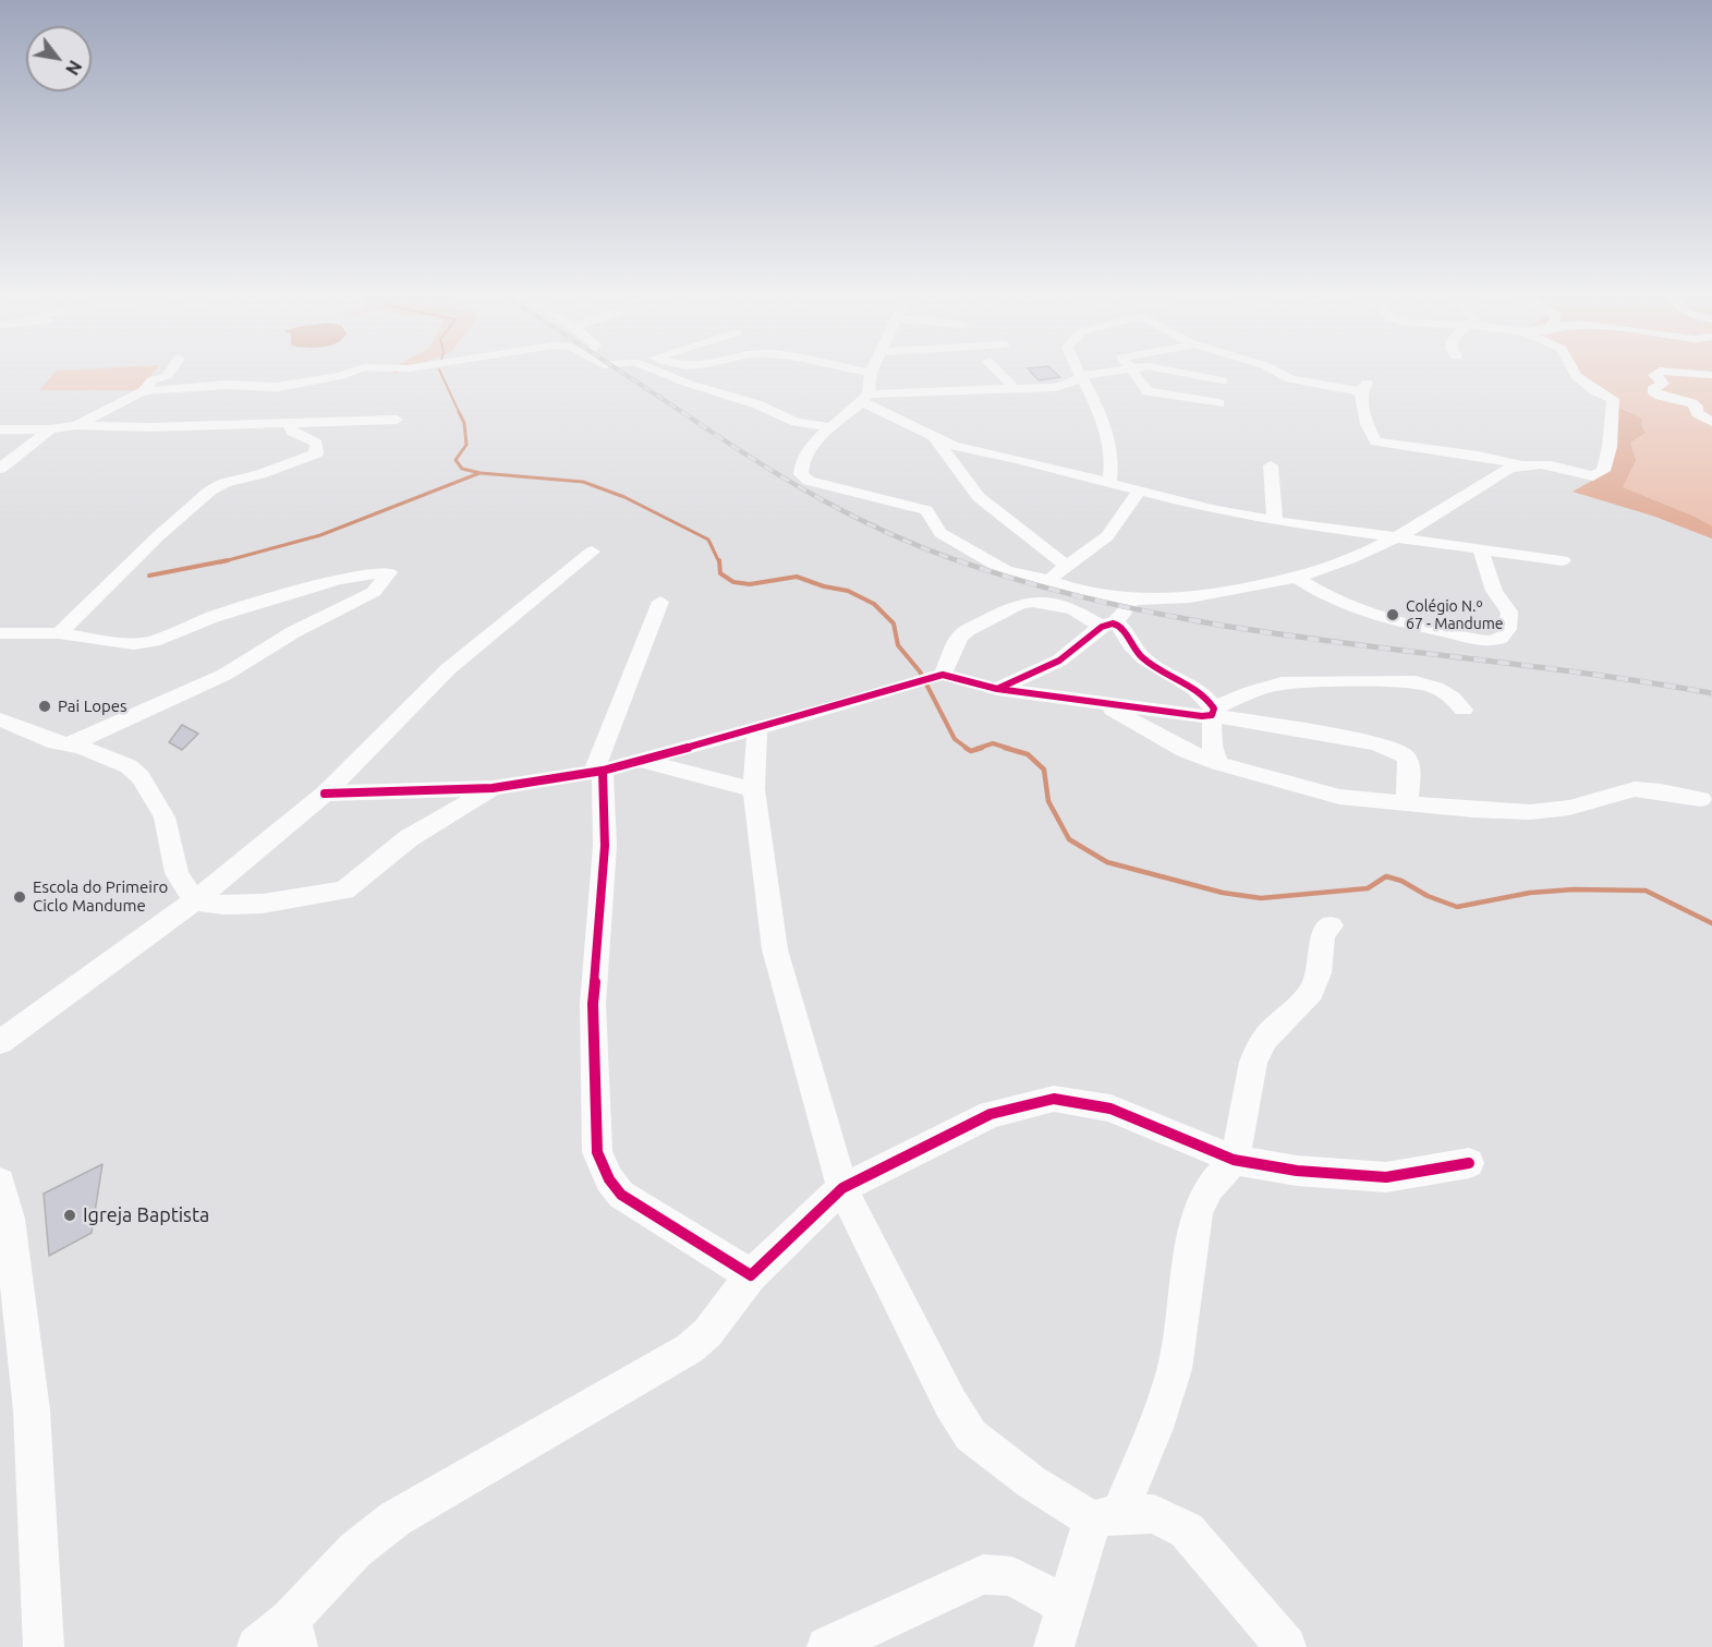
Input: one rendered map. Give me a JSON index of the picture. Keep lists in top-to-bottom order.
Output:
{
  "places": [
    "Colégio N.º 67 - Mandume",
    "Pai Lopes",
    "Escola do Primeiro Ciclo Mandume",
    "Igreja Baptista"
  ],
  "north": "bottom right"
}
